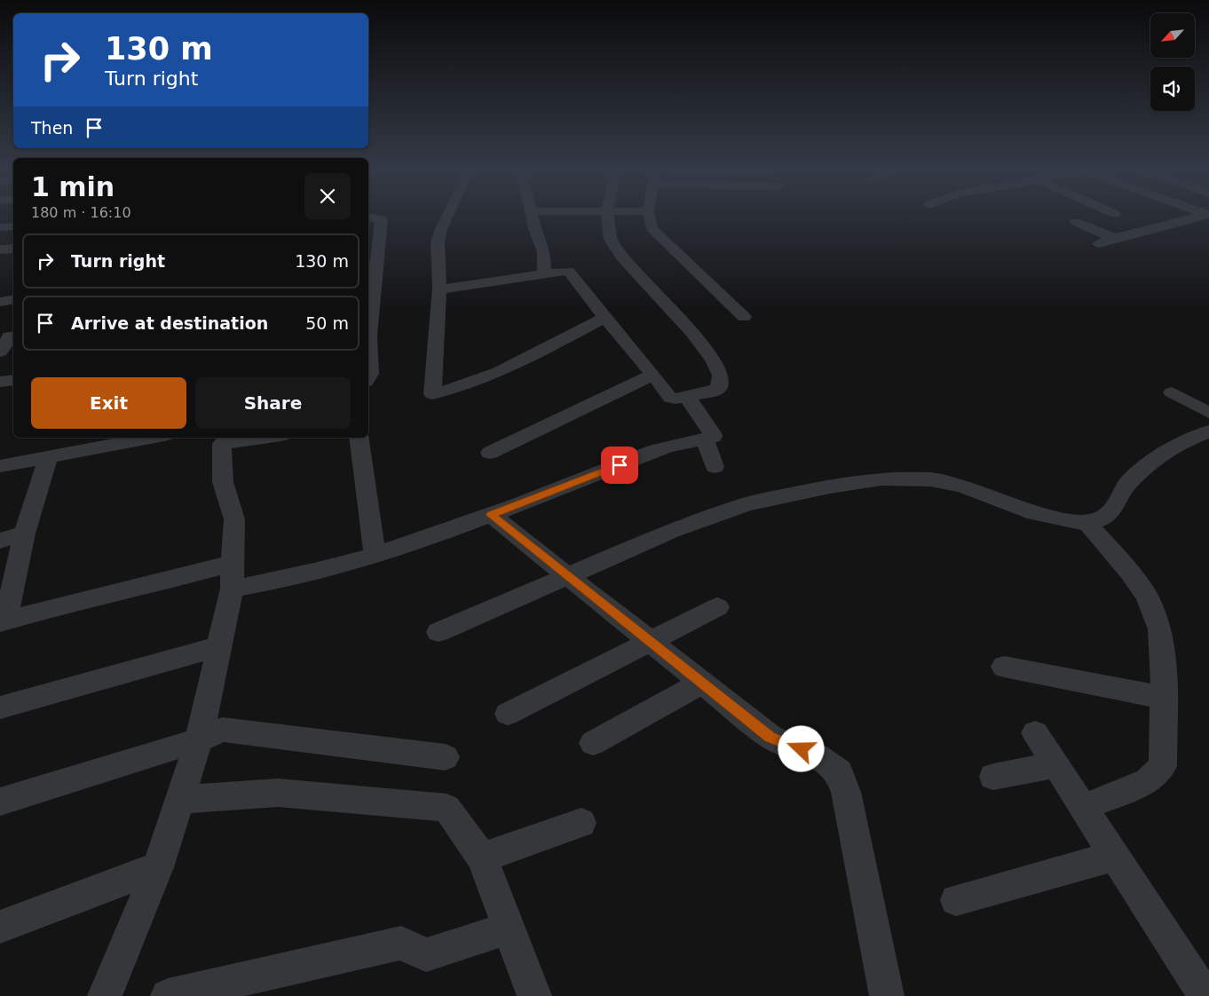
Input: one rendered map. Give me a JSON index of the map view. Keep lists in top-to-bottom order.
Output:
{
  "north": "bottom left",
  "page": {
    "turn": ["130 m", "Turn right"],
    "then": "Then",
    "heading": ["1 min", "180 m · 16:10"],
    "list": [
      {
        "name": "Turn right",
        "value": "130 m"
      },
      {
        "name": "Arrive at destination",
        "value": "50 m"
      }
    ],
    "buttons": ["Exit", "Share"]
  }
}
